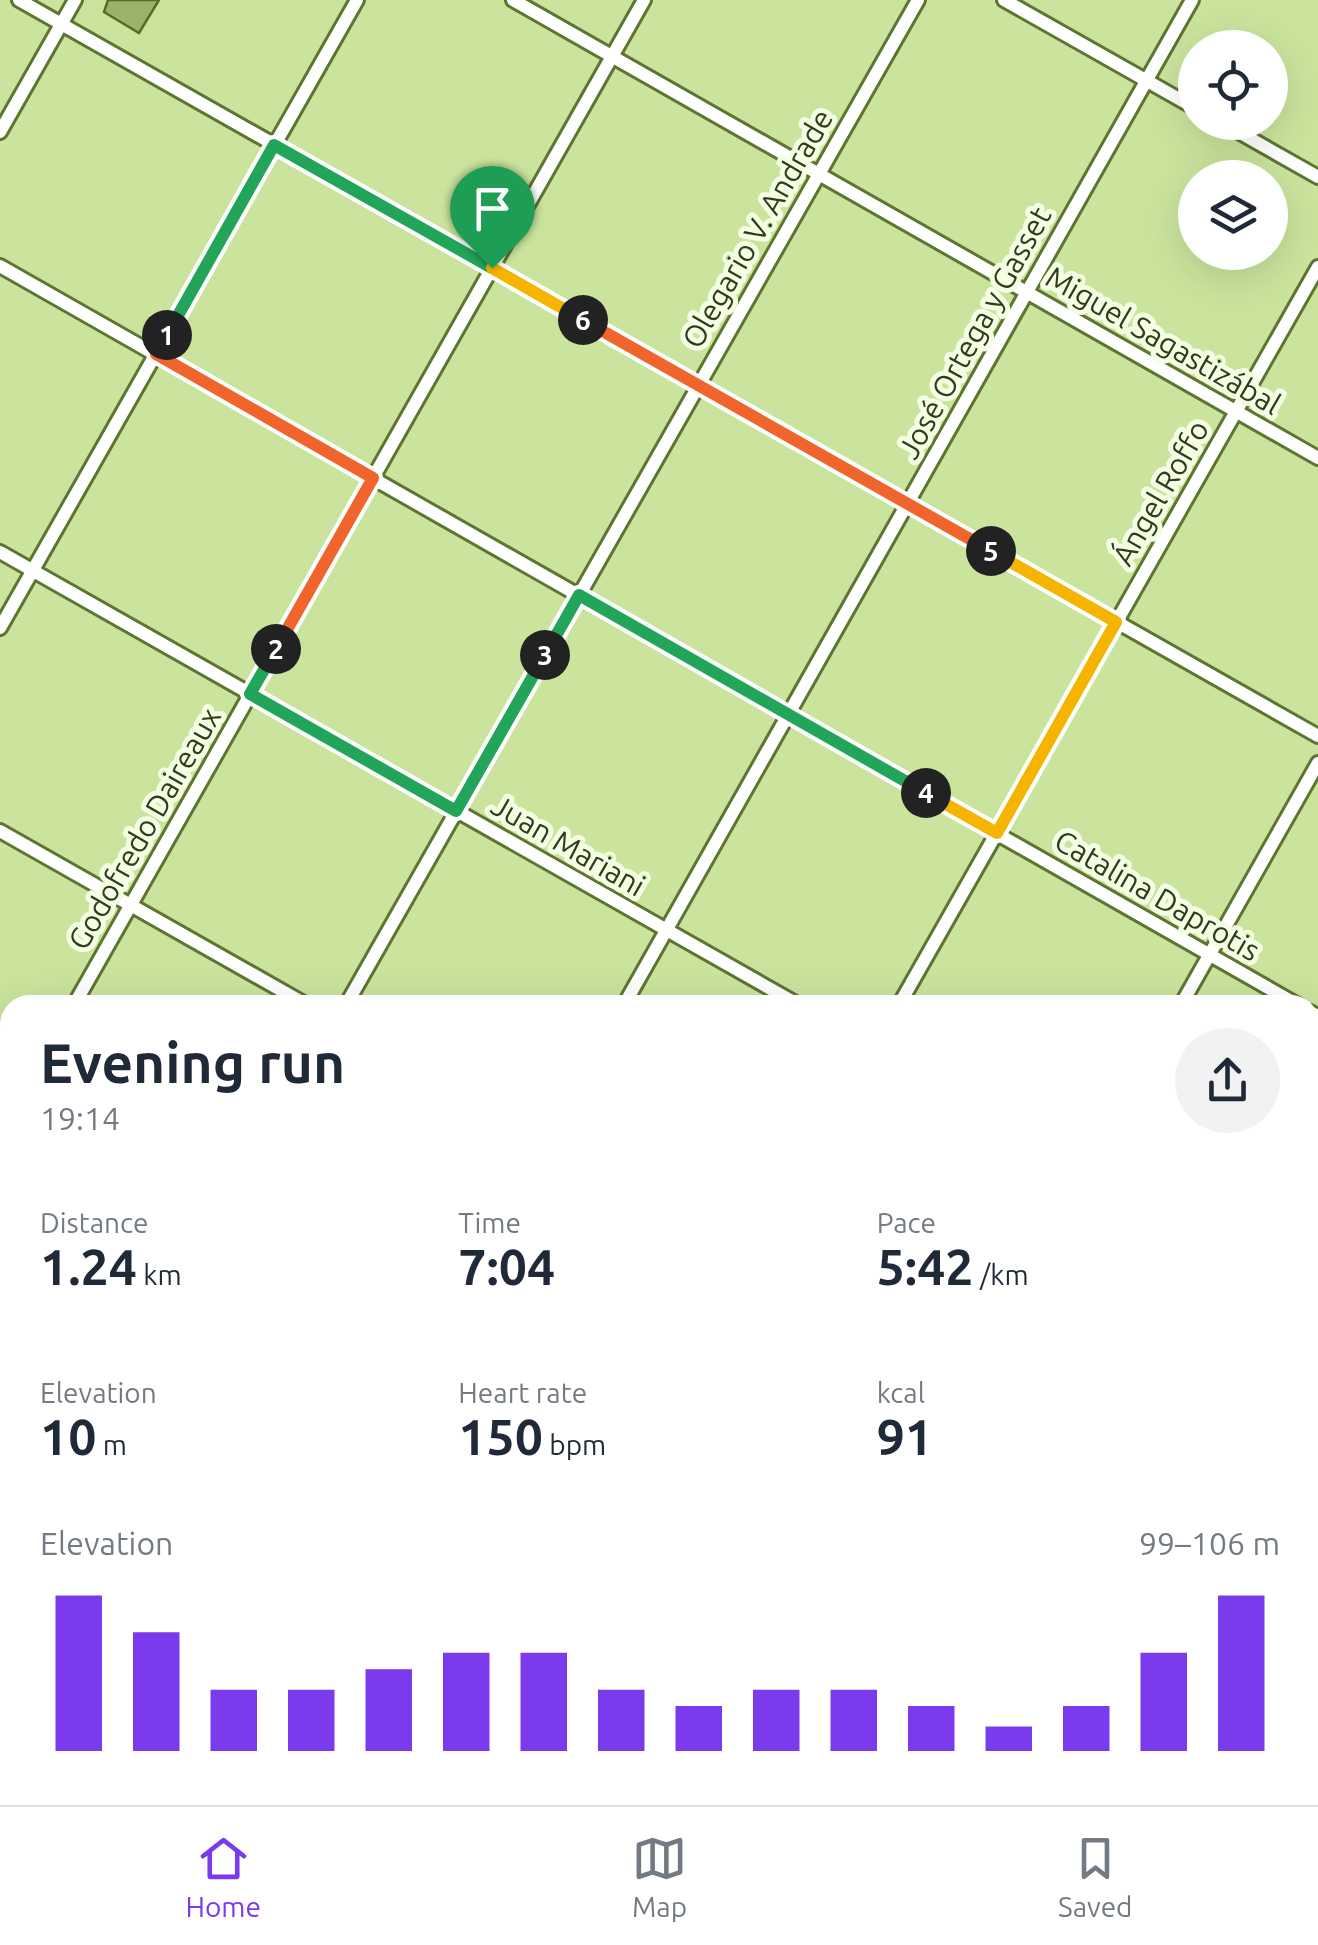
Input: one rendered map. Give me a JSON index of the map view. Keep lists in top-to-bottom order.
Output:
{
  "streets": {
    "street": [
      "Olegario V. Andrade",
      "José Ortega y Gasset",
      "Miguel Sagastizábal",
      "Ángel Roffo",
      "Godofredo Daireaux",
      "Juan Mariani",
      "Catalina Daprotis"
    ]
  },
  "crossings": [
    ["Olegario V. Andrade", "Miguel Sagastizábal"],
    ["Olegario V. Andrade", "Juan Mariani"],
    ["Olegario V. Andrade", "Catalina Daprotis"],
    ["José Ortega y Gasset", "Miguel Sagastizábal"],
    ["José Ortega y Gasset", "Juan Mariani"],
    ["José Ortega y Gasset", "Catalina Daprotis"],
    ["Miguel Sagastizábal", "Ángel Roffo"],
    ["Miguel Sagastizábal", "Godofredo Daireaux"],
    ["Ángel Roffo", "Catalina Daprotis"],
    ["Godofredo Daireaux", "Juan Mariani"],
    ["Godofredo Daireaux", "Catalina Daprotis"]
  ],
  "page": {
    "pins": [
      "6",
      "1",
      "5",
      "2",
      "3",
      "4"
    ],
    "heading": ["Evening run", "19:14"],
    "stats": [
      ["Distance", "1.24 km"],
      ["Time", "7:04"],
      ["Pace", "5:42 /km"],
      ["Elevation", "10 m"],
      ["Heart rate", "150 bpm"],
      ["kcal", "91"]
    ],
    "chart": ["Elevation", "99–106 m"],
    "tabs": ["Home", "Map", "Saved"]
  }
}
